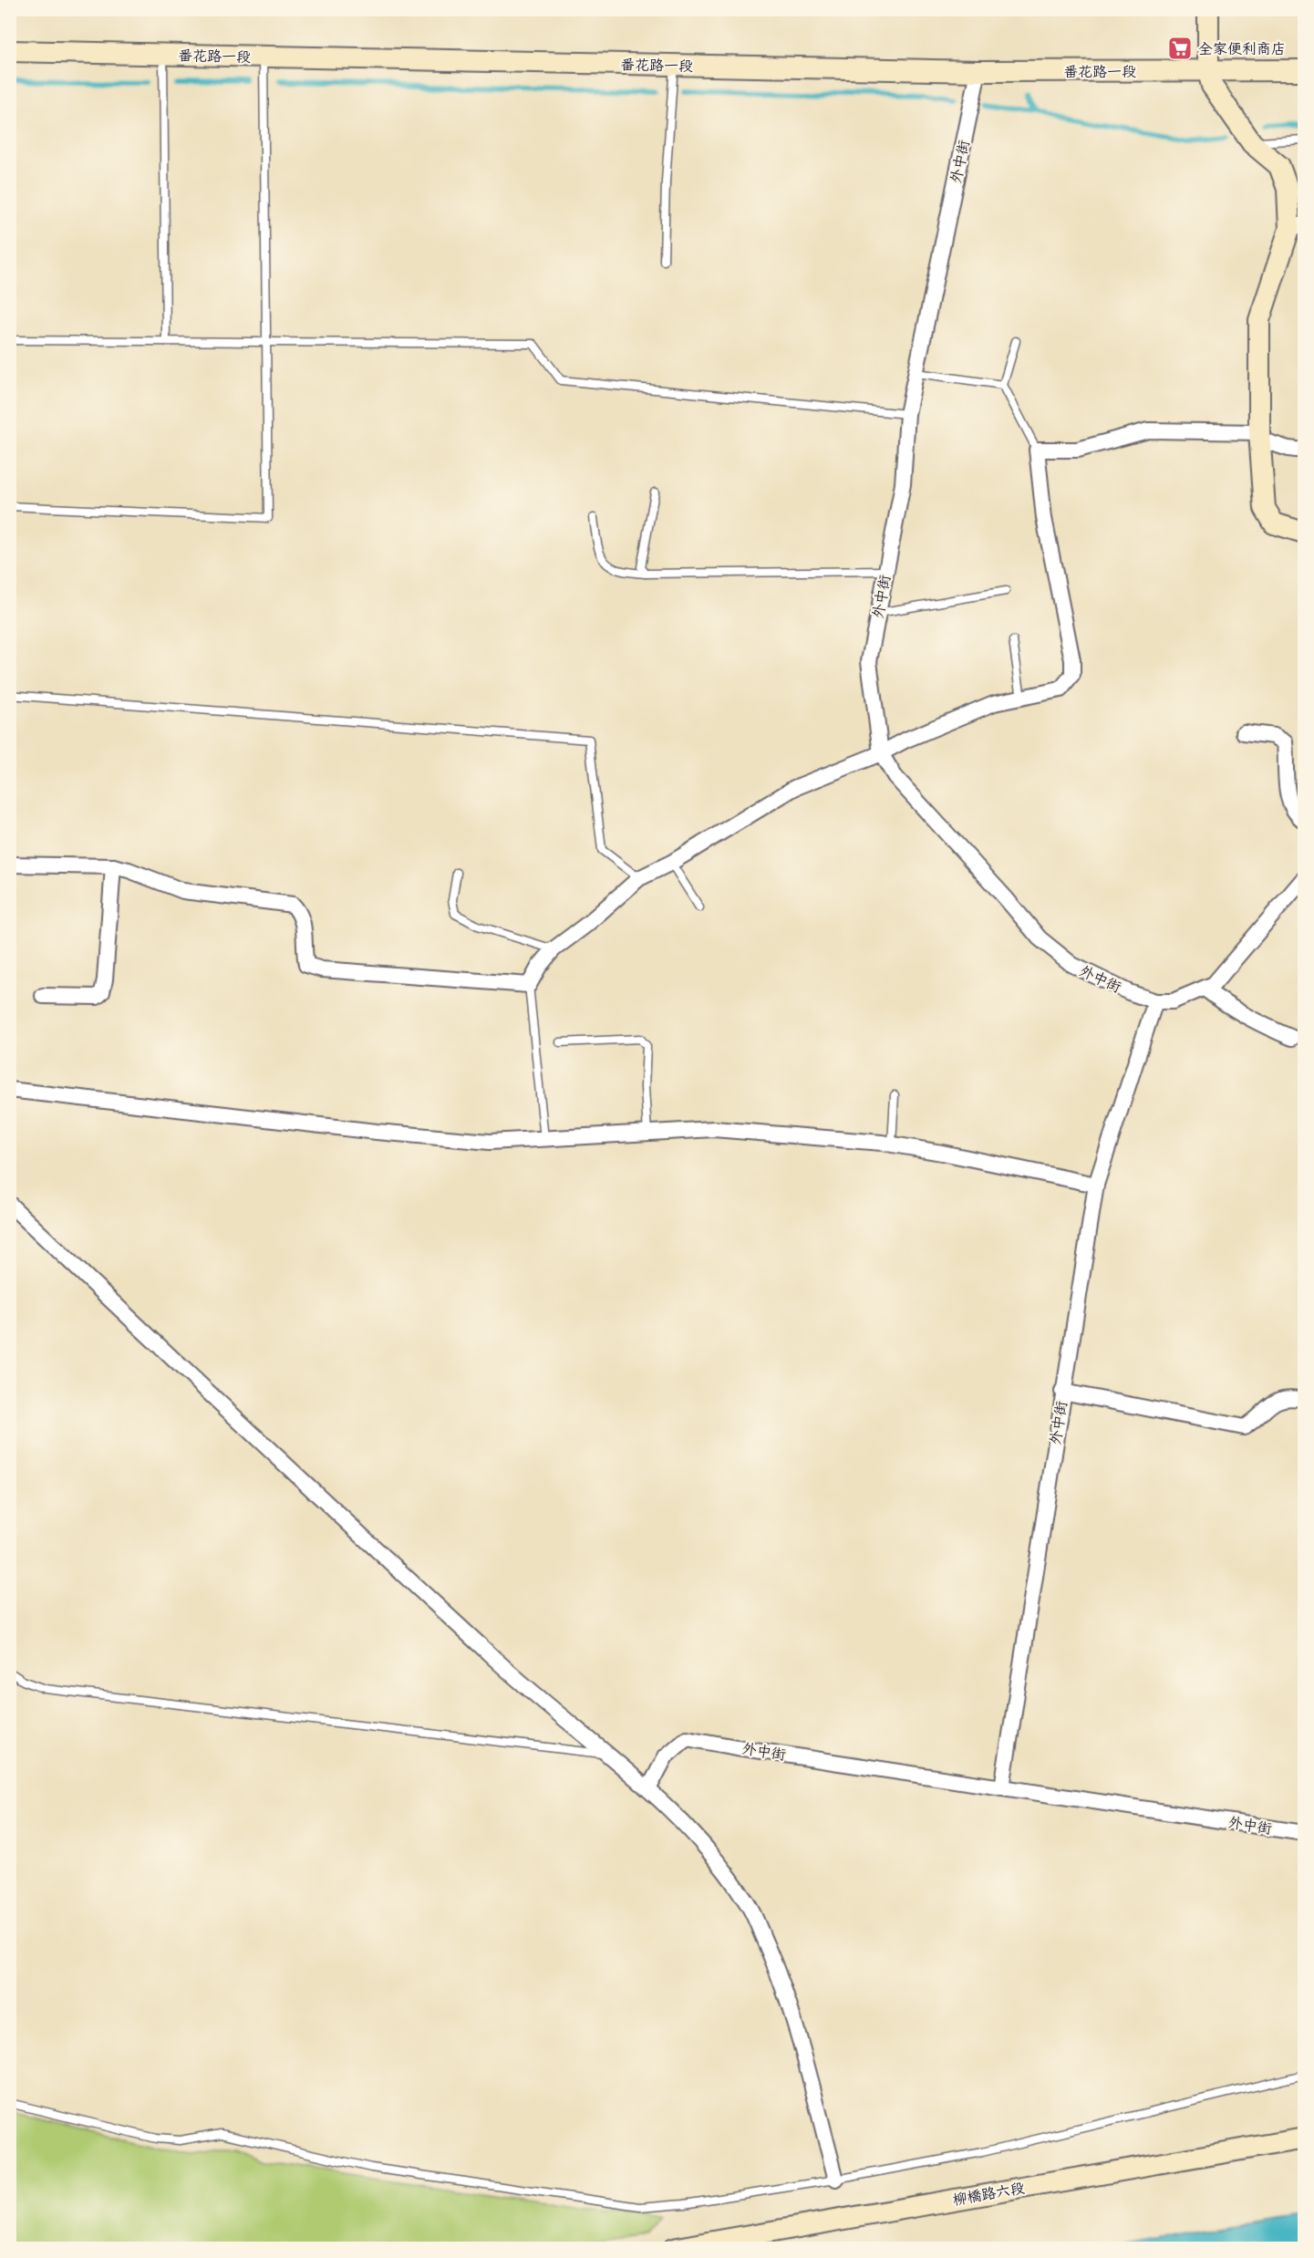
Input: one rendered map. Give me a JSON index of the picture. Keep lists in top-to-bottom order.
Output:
{
  "streets": {
    "main road": ["番花路一段", "柳橋路六段"],
    "street": ["外中街"]
  },
  "crossings": [
    ["番花路一段", "外中街"]
  ],
  "places": {
    "supermarket": ["全家便利商店"]
  }
}
